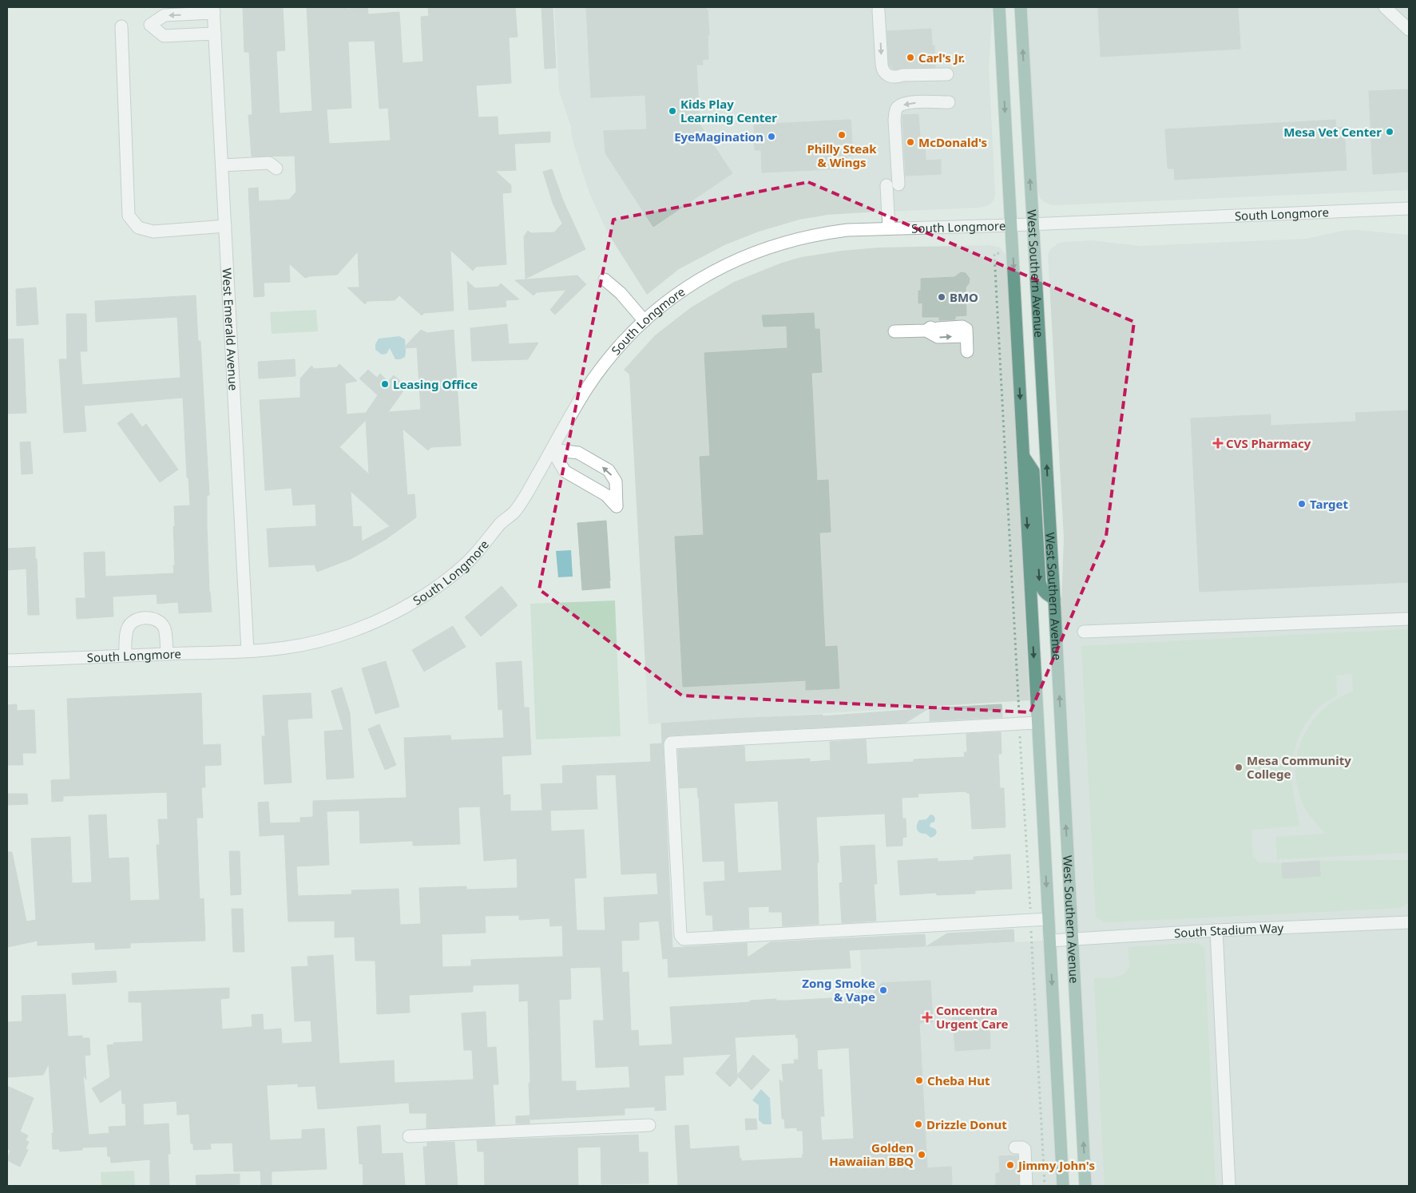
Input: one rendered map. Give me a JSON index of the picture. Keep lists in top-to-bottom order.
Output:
{
  "streets": {
    "main road": ["West Southern Avenue"],
    "street": ["South Longmore", "West Emerald Avenue", "South Stadium Way"]
  },
  "crossings": [
    ["South Longmore", "West Southern Avenue"],
    ["South Longmore", "West Emerald Avenue"],
    ["West Southern Avenue", "South Stadium Way"]
  ],
  "places": {
    "other": [
      "Carl's Jr.",
      "Kids Play Learning Center",
      "Mesa Vet Center",
      "Philly Steak & Wings",
      "EyeMagination",
      "McDonald's",
      "BMO",
      "Leasing Office",
      "Target",
      "Mesa Community College",
      "Zong Smoke & Vape",
      "Cheba Hut",
      "Drizzle Donut",
      "Golden Hawaiian BBQ",
      "Jimmy John's"
    ],
    "health": ["CVS Pharmacy", "Concentra Urgent Care"]
  }
}
